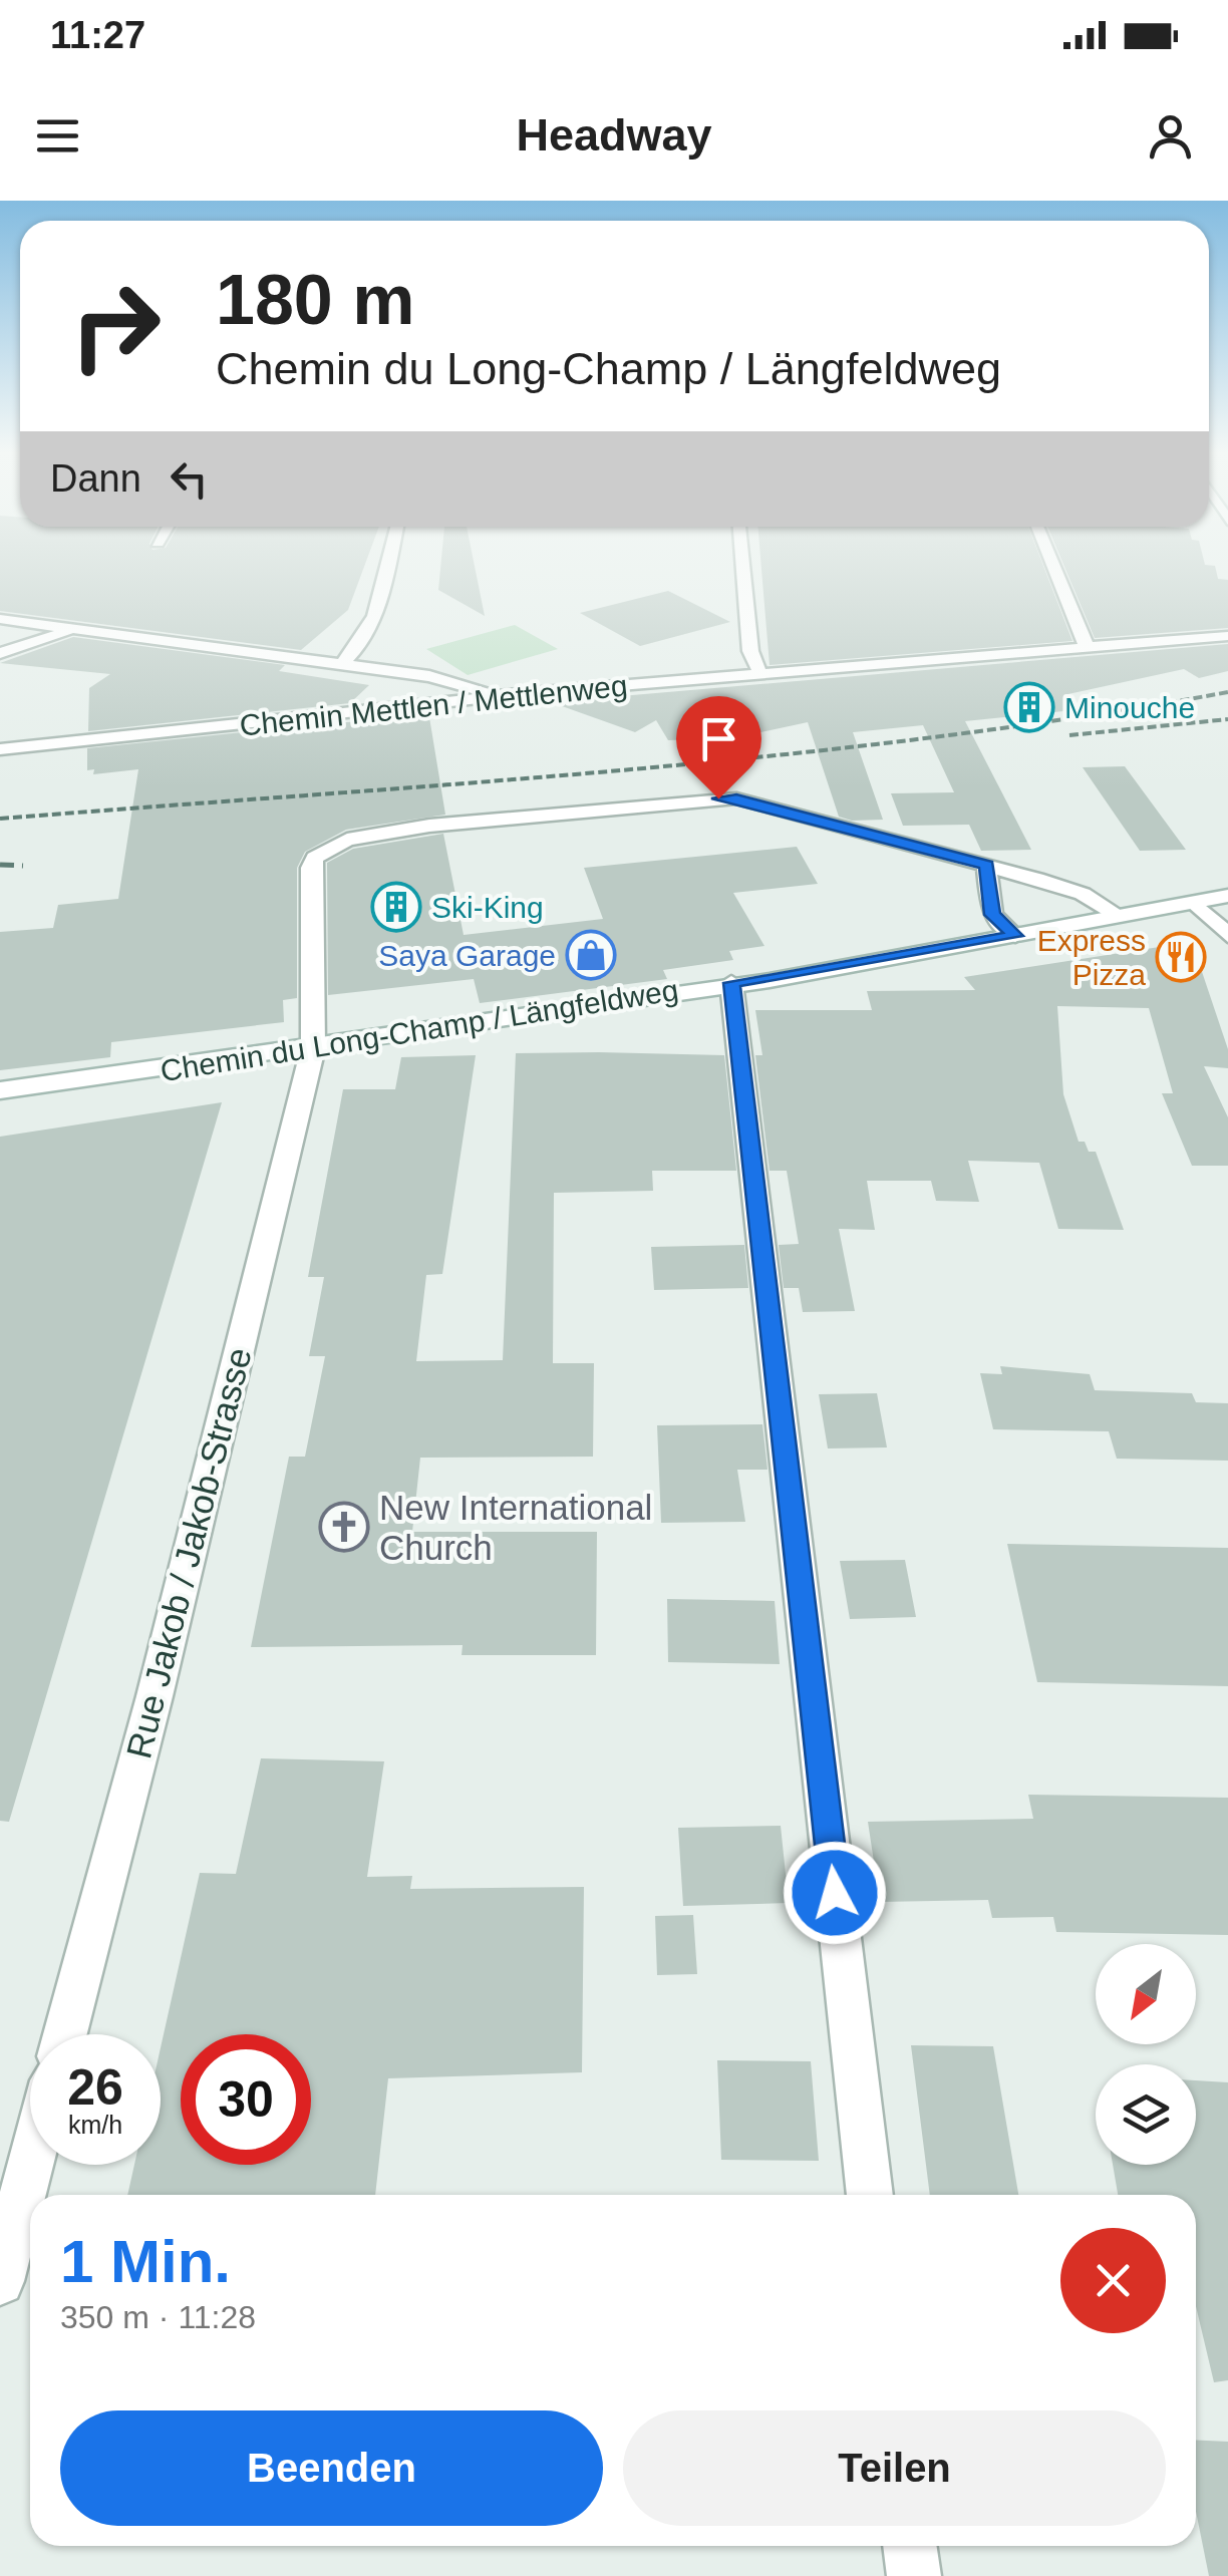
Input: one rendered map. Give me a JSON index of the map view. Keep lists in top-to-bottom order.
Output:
{
  "streets": {
    "street": ["Chemin Mettlen / Mettlenweg", "Chemin du Long-Champ / Längfeldweg", "Rue Jakob / Jakob-Strasse"]
  },
  "crossings": [
    ["Chemin du Long-Champ / Längfeldweg", "Rue Jakob / Jakob-Strasse"]
  ],
  "places": {
    "building": ["Minouche", "Ski-King"],
    "shop": ["Saya Garage"],
    "restaurant": ["Express Pizza"],
    "church": ["New International Church"]
  },
  "north": "bottom left",
  "page": {
    "status": "11:27",
    "header": "Headway",
    "turn": ["180 m", "Chemin du Long-Champ / Längfeldweg"],
    "then": "Dann",
    "speed": "26 km/h",
    "limit": "30",
    "heading": ["1 Min.", "350 m · 11:28"],
    "buttons": ["Beenden", "Teilen"]
  }
}
